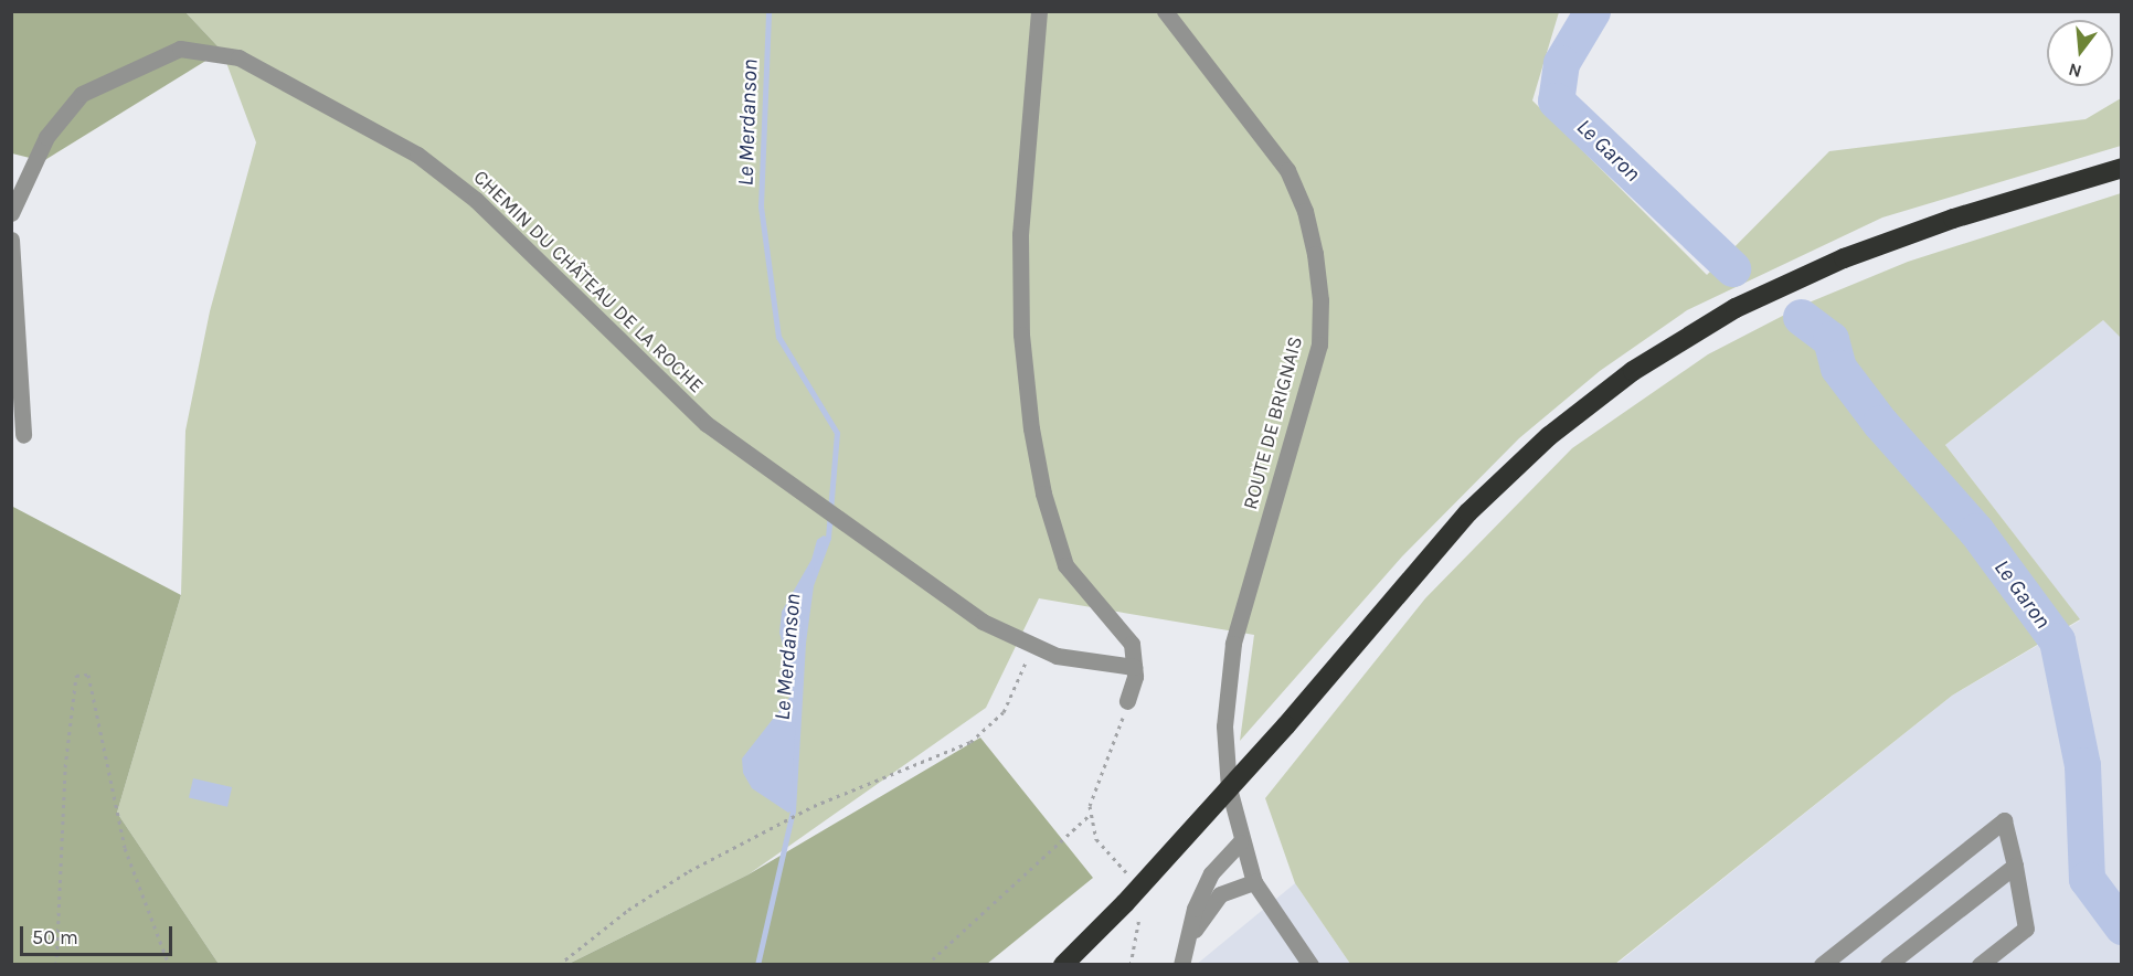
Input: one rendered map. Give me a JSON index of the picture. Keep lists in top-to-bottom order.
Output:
{
  "streets": {
    "street": ["CHEMIN DU CHÂTEAU DE LA ROCHE", "ROUTE DE BRIGNAIS"]
  },
  "water": ["Le Merdanson", "Le Garon"],
  "scale_bar": "50 m",
  "north": "bottom"
}
